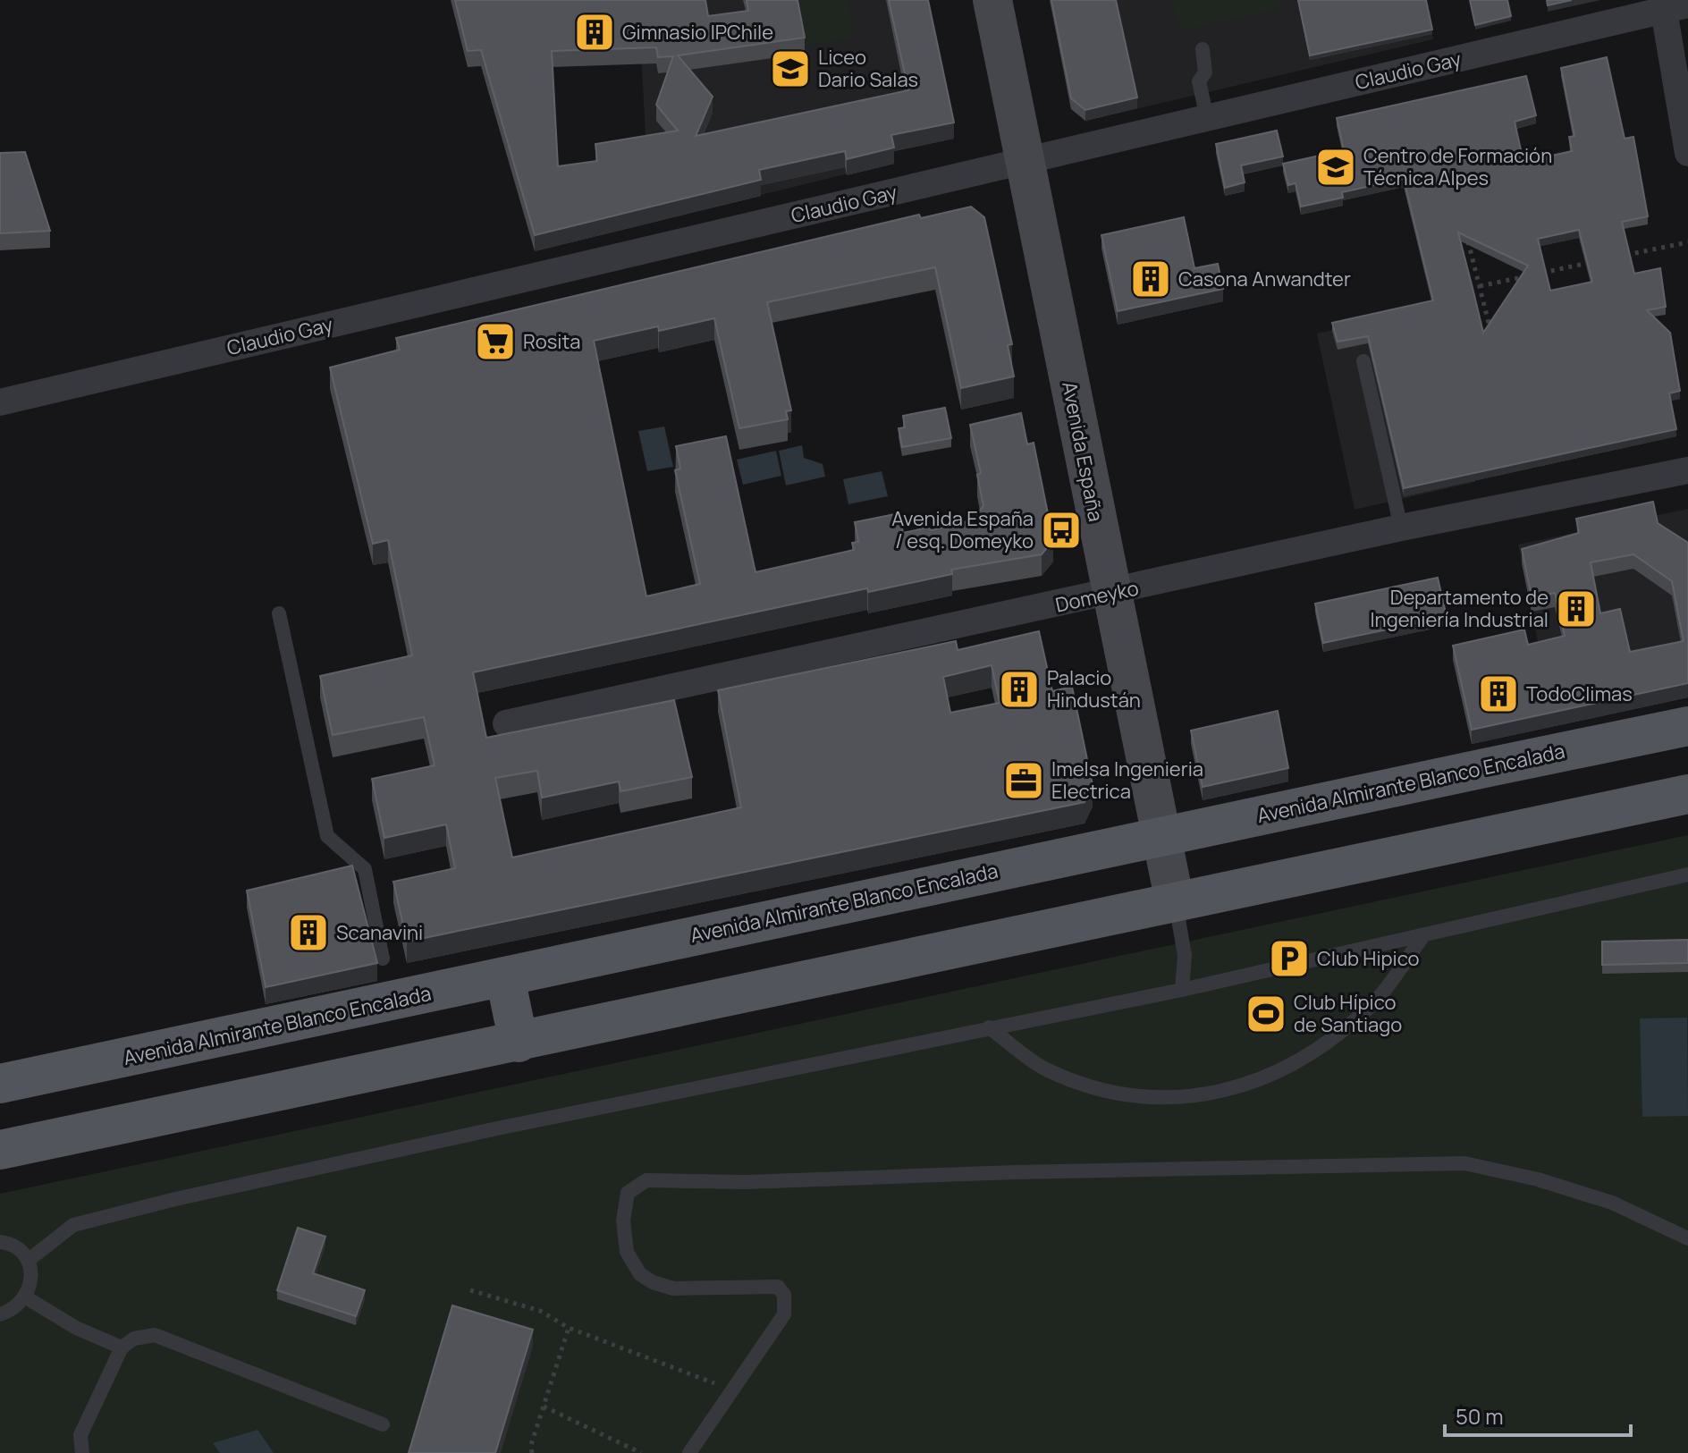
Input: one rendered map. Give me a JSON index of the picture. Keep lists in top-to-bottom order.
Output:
{
  "streets": {
    "main road": ["Avenida Almirante Blanco Encalada"],
    "street": ["Claudio Gay", "Avenida España", "Domeyko"]
  },
  "crossings": [
    ["Claudio Gay", "Avenida España"],
    ["Avenida España", "Domeyko"],
    ["Avenida España", "Avenida Almirante Blanco Encalada"]
  ],
  "places": {
    "building": [
      "Gimnasio IPChile",
      "Casona Anwandter",
      "Departamento de Ingeniería Industrial",
      "Palacio Hindustán",
      "TodoClimas",
      "Scanavini"
    ],
    "school or university": ["Liceo Dario Salas", "Centro de Formación Técnica Alpes"],
    "supermarket": ["Rosita"],
    "bus stop": ["Avenida España / esq. Domeyko"],
    "office": ["Imelsa Ingenieria Electrica"],
    "parking": ["Club Hipico"],
    "sports": ["Club Hípico de Santiago"]
  },
  "scale_bar": "50 m"
}
